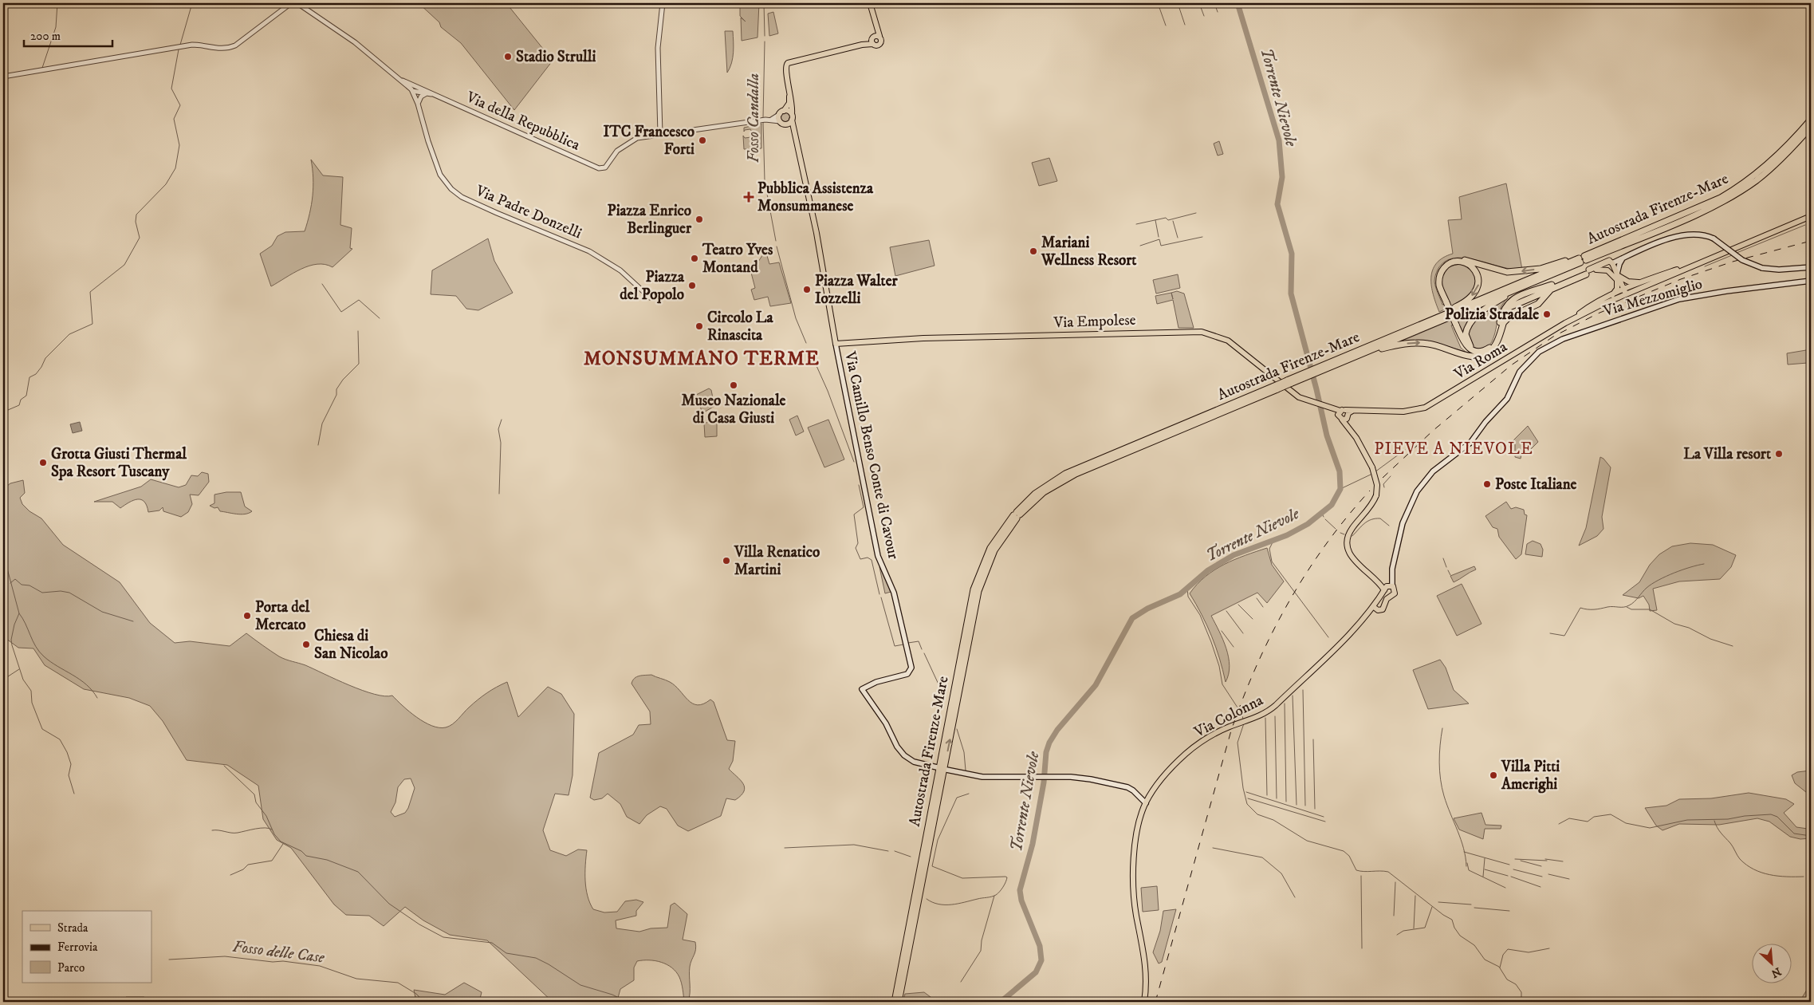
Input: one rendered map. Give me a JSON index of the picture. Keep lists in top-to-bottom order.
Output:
{
  "streets": {
    "highway": ["Autostrada Firenze-Mare"],
    "main road": [
      "Via Mezzomiglio",
      "Via Empolese",
      "Via Roma",
      "Via Camillo Benso Conte di Cavour",
      "Via Colonna"
    ],
    "street": ["Via della Repubblica", "Via Padre Donzelli"]
  },
  "crossings": [
    ["Via Empolese", "Via Roma"],
    ["Via Empolese", "Via Camillo Benso Conte di Cavour"]
  ],
  "districts": ["MONSUMMANO TERME", "PIEVE A NIEVOLE"],
  "water": ["Torrente Nievole", "Fosso Candalla", "Fosso delle Case"],
  "places": {
    "other": [
      "Stadio Strulli",
      "ITC Francesco Forti",
      "Piazza Enrico Berlinguer",
      "Mariani Wellness Resort",
      "Teatro Yves Montand",
      "Piazza del Popolo",
      "Piazza Walter Iozzelli",
      "Polizia Stradale",
      "Circolo La Rinascita",
      "Museo Nazionale di Casa Giusti",
      "La Villa resort",
      "Grotta Giusti Thermal Spa Resort Tuscany",
      "Poste Italiane",
      "Villa Renatico Martini",
      "Porta del Mercato",
      "Chiesa di San Nicolao",
      "Villa Pitti Amerighi"
    ],
    "health": ["Pubblica Assistenza Monsummanese"]
  },
  "legend": ["Strada", "Ferrovia", "Parco"],
  "scale_bar": "200 m",
  "north": "bottom right"
}
